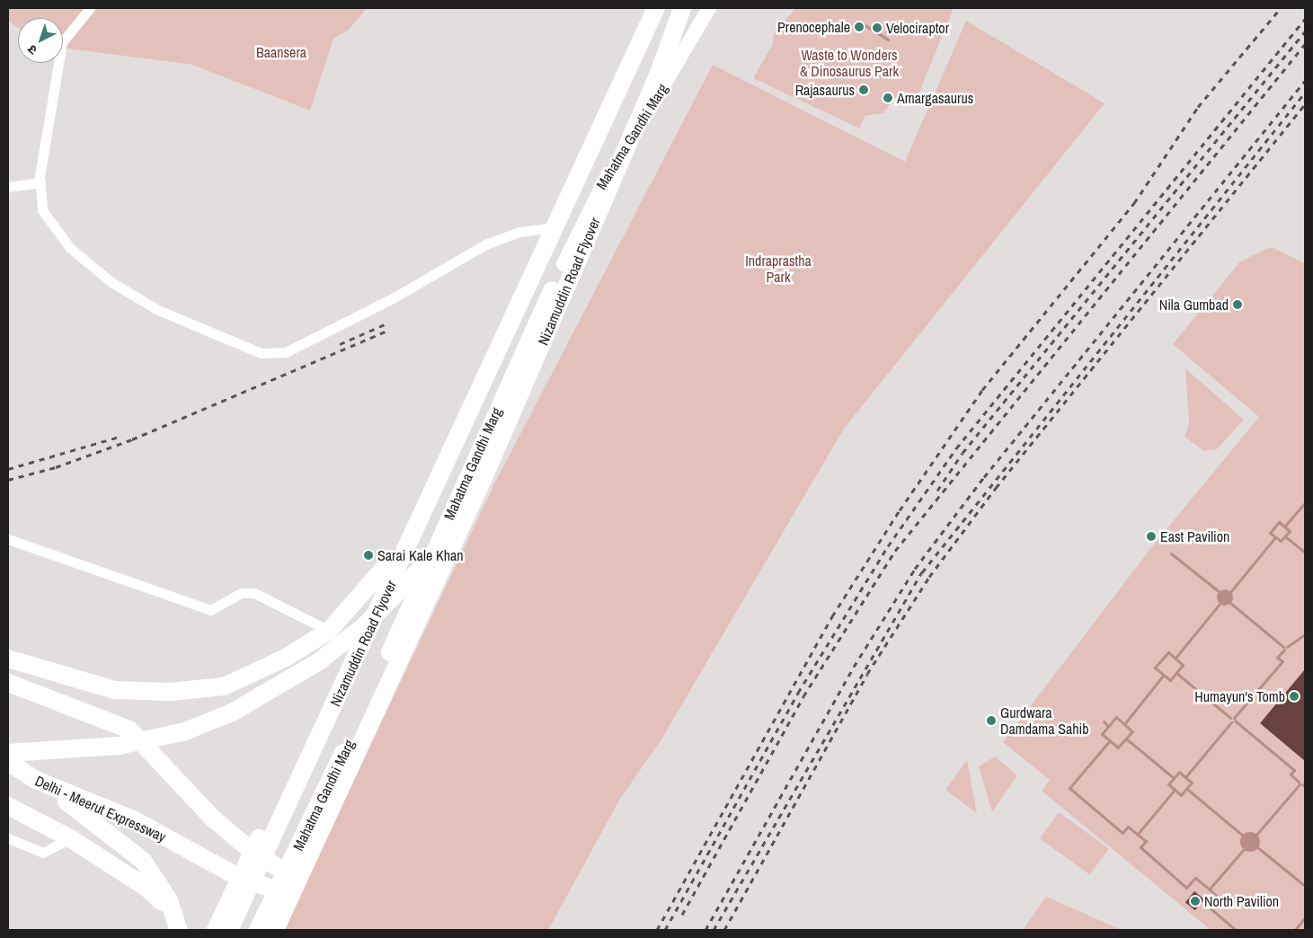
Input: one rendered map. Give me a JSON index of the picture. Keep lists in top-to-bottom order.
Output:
{
  "streets": {
    "highway": ["Mahatma Gandhi Marg", "Nizamuddin Road Flyover", "Delhi - Meerut Expressway"]
  },
  "crossings": [
    ["Mahatma Gandhi Marg", "Nizamuddin Road Flyover"],
    ["Mahatma Gandhi Marg", "Delhi - Meerut Expressway"],
    ["Nizamuddin Road Flyover", "Delhi - Meerut Expressway"]
  ],
  "parks": ["Baansera", "Waste to Wonders & Dinosaurus Park", "Indraprastha Park"],
  "places": [
    "Prenocephale",
    "Velociraptor",
    "Rajasaurus",
    "Amargasaurus",
    "Nila Gumbad",
    "East Pavilion",
    "Sarai Kale Khan",
    "Humayun's Tomb",
    "Gurdwara Damdama Sahib",
    "North Pavilion"
  ],
  "north": "bottom left"
}
